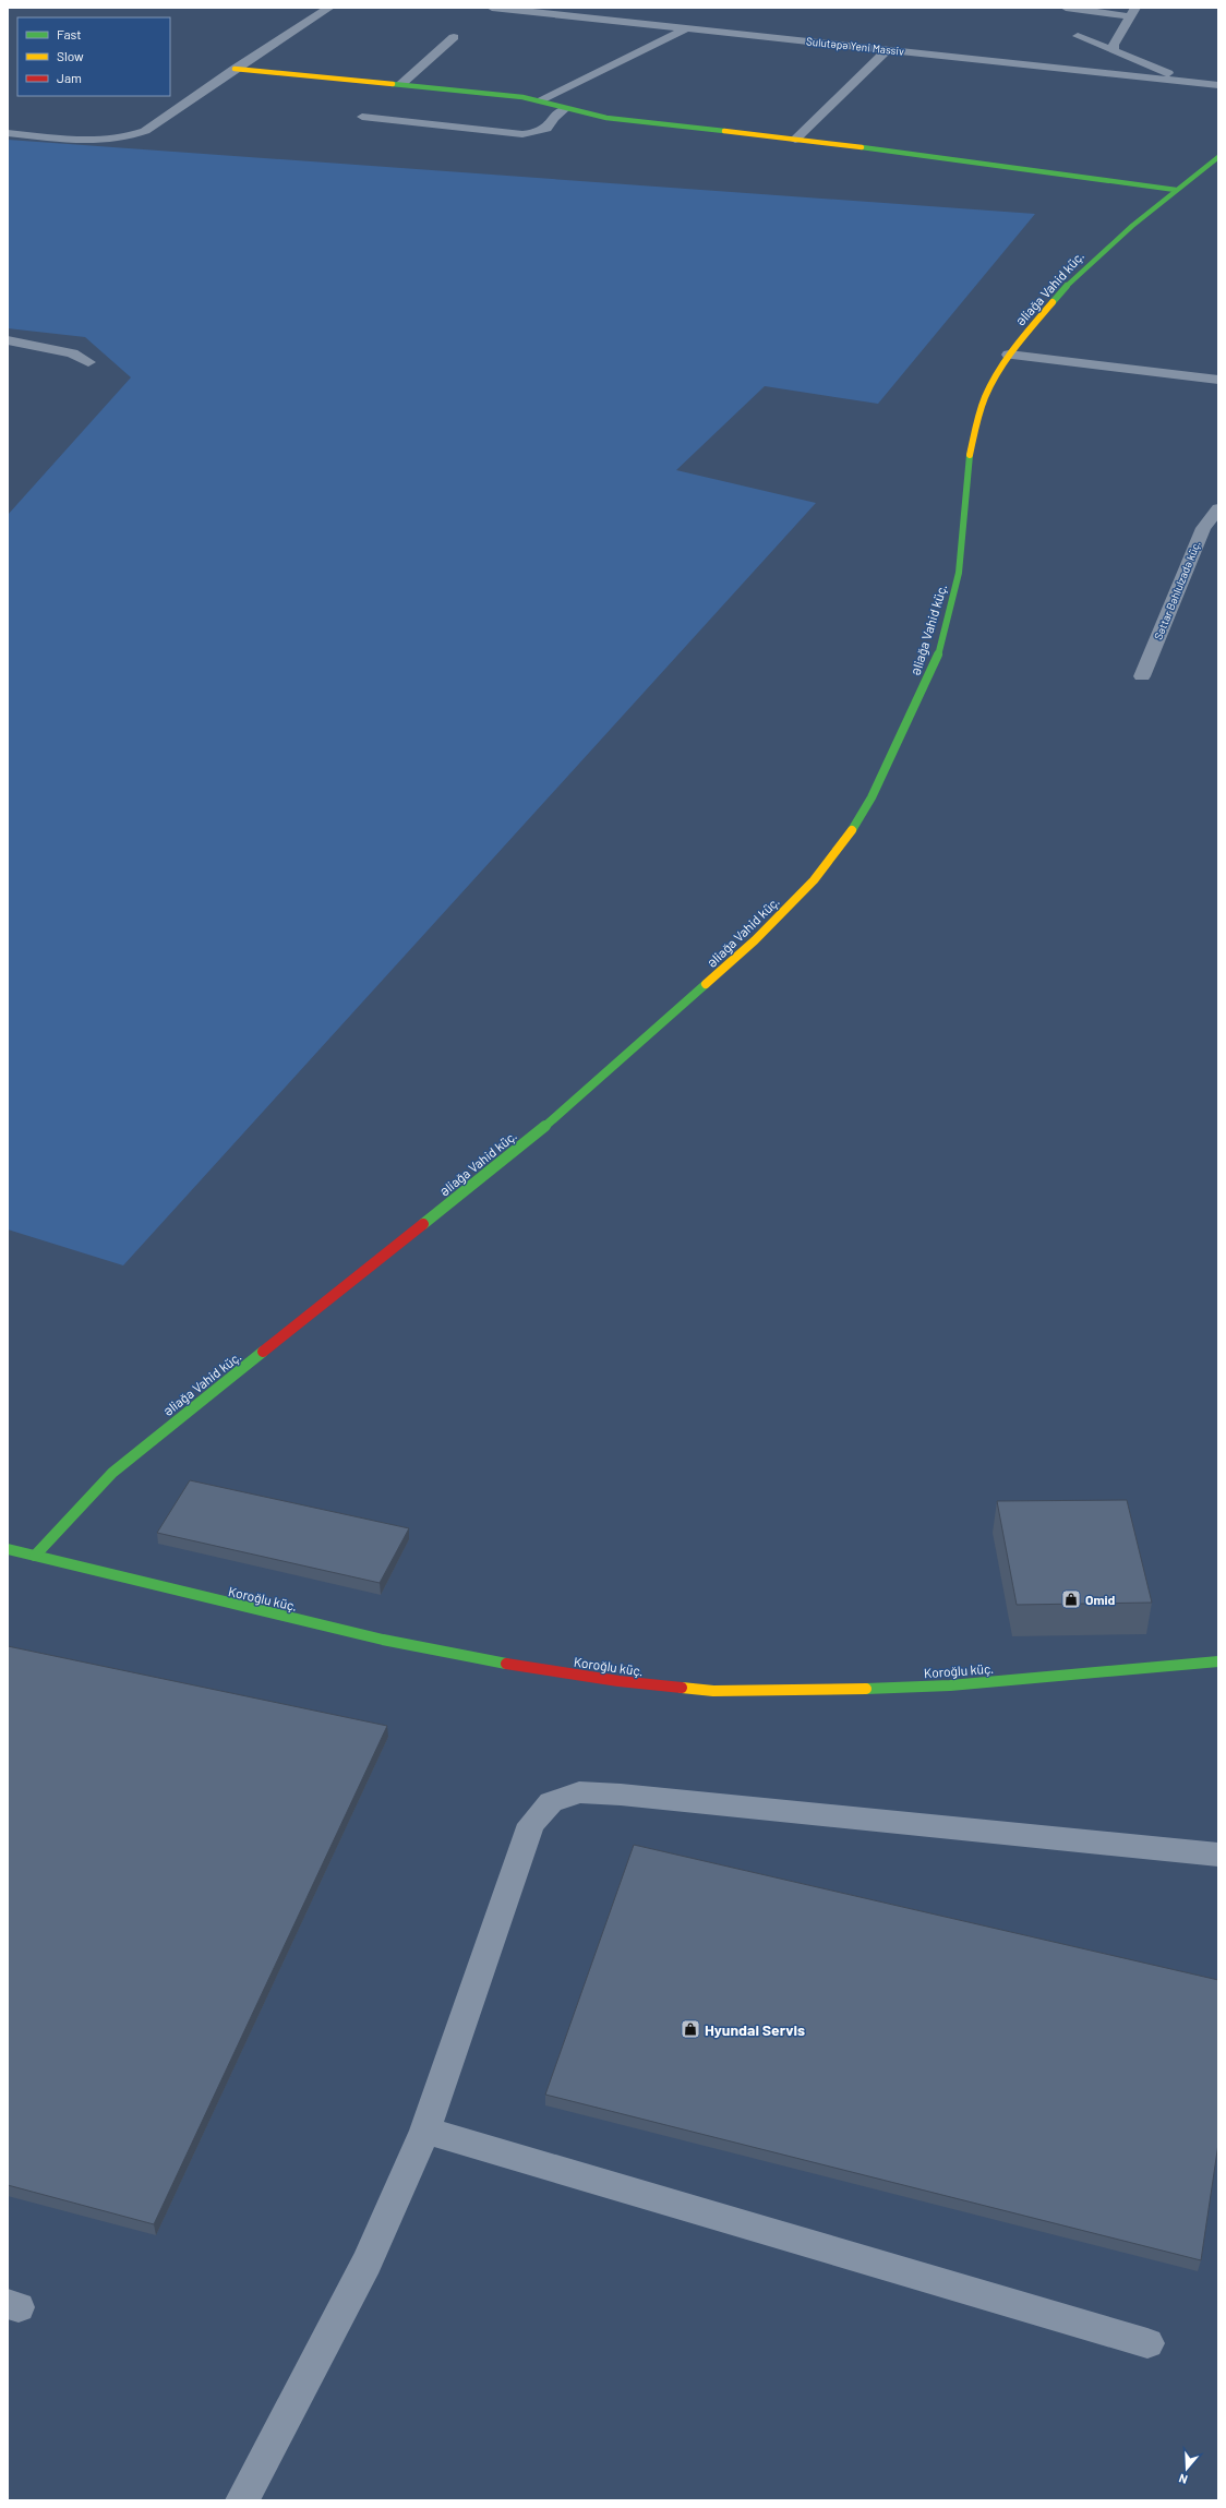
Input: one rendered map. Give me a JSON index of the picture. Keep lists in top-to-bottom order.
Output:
{
  "streets": {
    "street": [
      "Sulutəpə Yeni Massiv",
      "Əliağa Vahid küç.",
      "Səttar Bəhlulzadə küç.",
      "Koroğlu küç."
    ]
  },
  "crossings": [
    ["Əliağa Vahid küç.", "Koroğlu küç."]
  ],
  "places": {
    "shop": ["Omid", "Hyundai Servis"]
  },
  "legend": ["Fast", "Slow", "Jam"],
  "north": "bottom"
}
